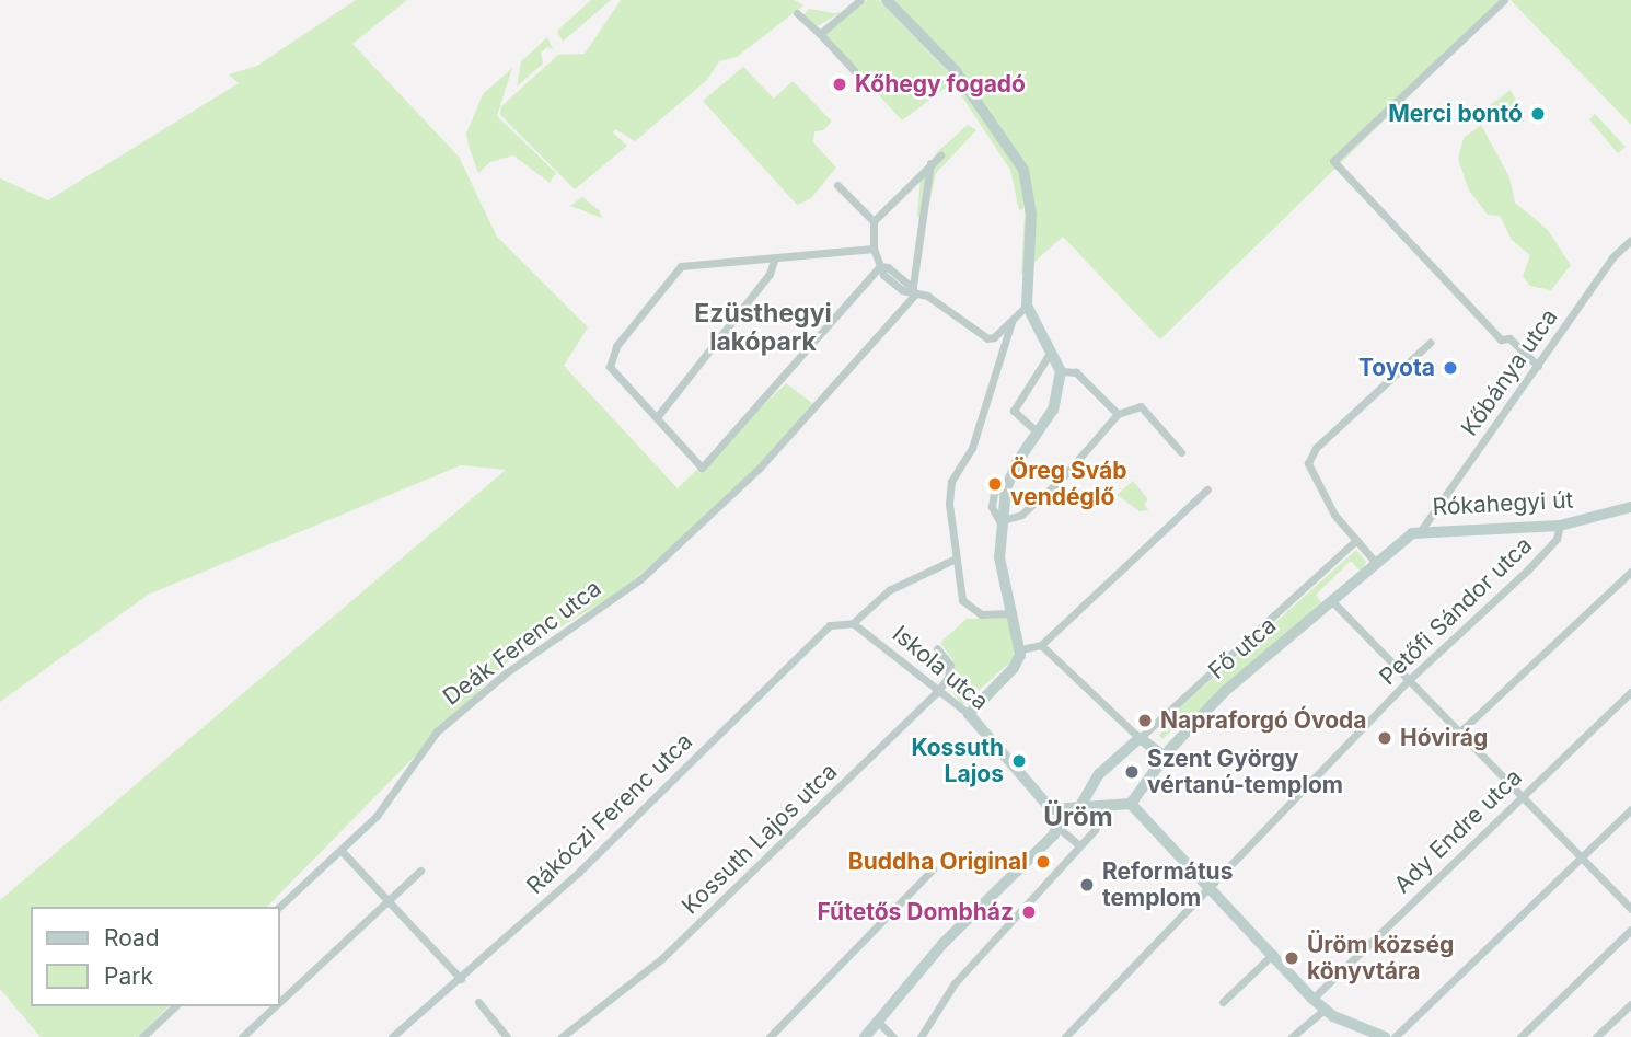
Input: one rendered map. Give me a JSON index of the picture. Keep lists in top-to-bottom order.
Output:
{
  "streets": {
    "main road": ["Rókahegyi út", "Fő utca", "Iskola utca"],
    "street": [
      "Kőbánya utca",
      "Petőfi Sándor utca",
      "Deák Ferenc utca",
      "Rákóczi Ferenc utca",
      "Ady Endre utca",
      "Kossuth Lajos utca"
    ]
  },
  "crossings": [
    ["Kőbánya utca", "Rókahegyi út"],
    ["Kőbánya utca", "Fő utca"],
    ["Rókahegyi út", "Petőfi Sándor utca"],
    ["Rókahegyi út", "Fő utca"],
    ["Iskola utca", "Rákóczi Ferenc utca"],
    ["Iskola utca", "Kossuth Lajos utca"]
  ],
  "districts": ["Ezüsthegyi lakópark", "Üröm"],
  "places": [
    "Kőhegy fogadó",
    "Merci bontó",
    "Toyota",
    "Öreg Sváb vendéglő",
    "Napraforgó Óvoda",
    "Hóvirág",
    "Kossuth Lajos",
    "Szent György vértanú-templom",
    "Buddha Original",
    "Református templom",
    "Fűtetős Dombház",
    "Üröm község könyvtára"
  ],
  "legend": ["Road", "Park"]
}
